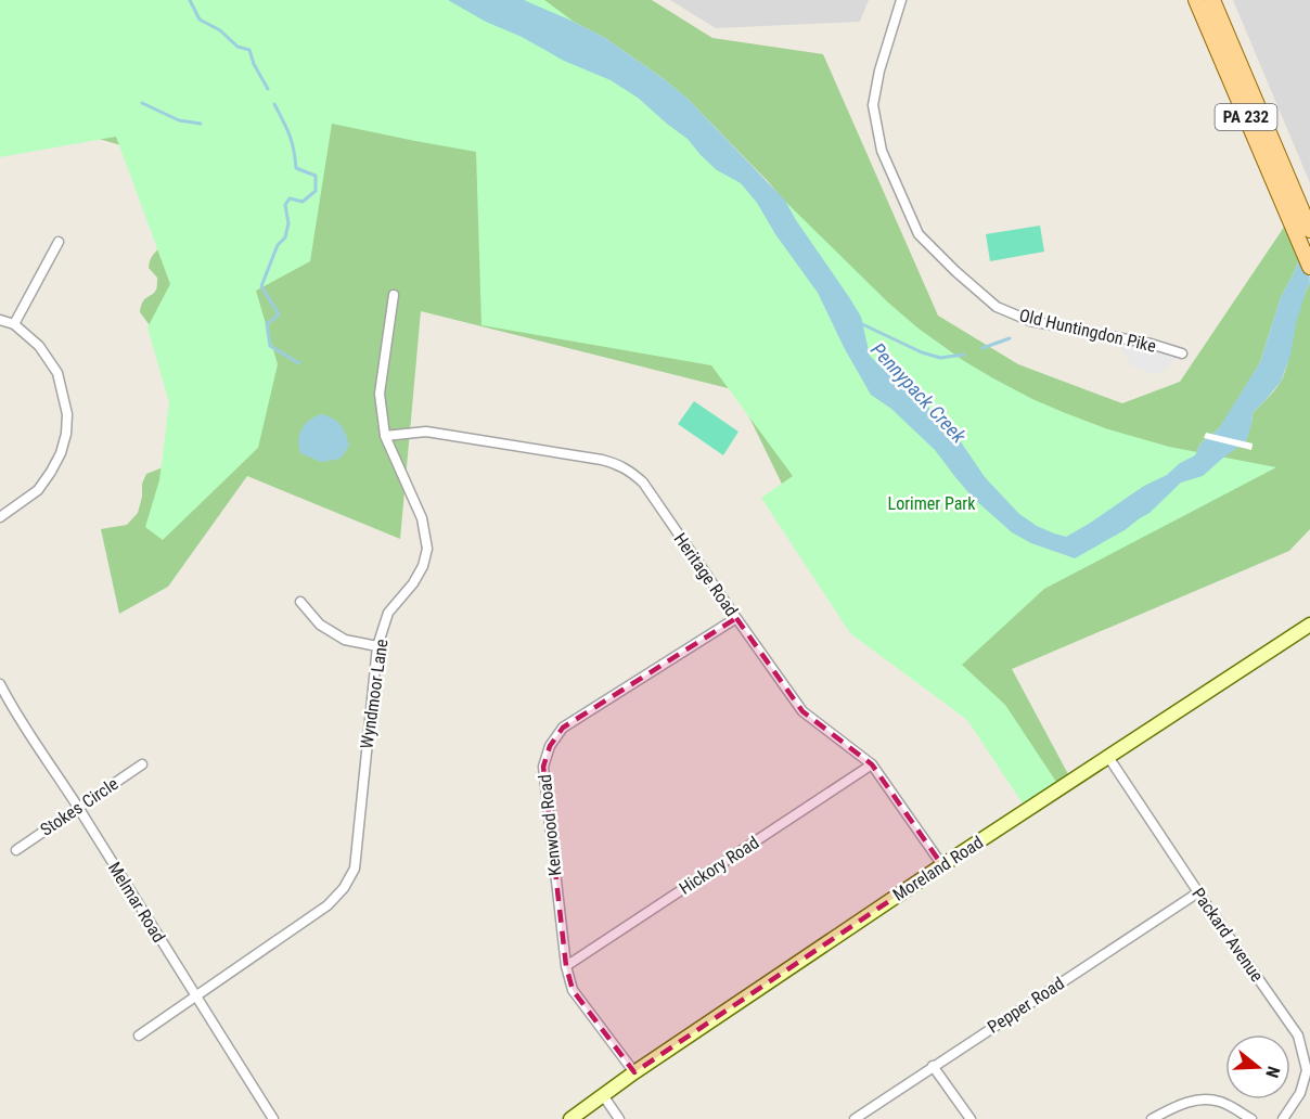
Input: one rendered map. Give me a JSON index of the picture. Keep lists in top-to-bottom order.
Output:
{
  "streets": {
    "main road": ["PA 232"],
    "street": [
      "Old Huntingdon Pike",
      "Heritage Road",
      "Wyndmoor Lane",
      "Stokes Circle",
      "Kenwood Road",
      "Hickory Road",
      "Moreland Road",
      "Melmar Road",
      "Packard Avenue",
      "Pepper Road"
    ]
  },
  "crossings": [
    ["Heritage Road", "Wyndmoor Lane"],
    ["Heritage Road", "Kenwood Road"],
    ["Heritage Road", "Hickory Road"],
    ["Heritage Road", "Moreland Road"],
    ["Wyndmoor Lane", "Melmar Road"],
    ["Stokes Circle", "Melmar Road"],
    ["Kenwood Road", "Hickory Road"],
    ["Kenwood Road", "Moreland Road"],
    ["Moreland Road", "Packard Avenue"],
    ["Packard Avenue", "Pepper Road"]
  ],
  "water": ["Pennypack Creek"],
  "parks": ["Lorimer Park"],
  "north": "right"
}
